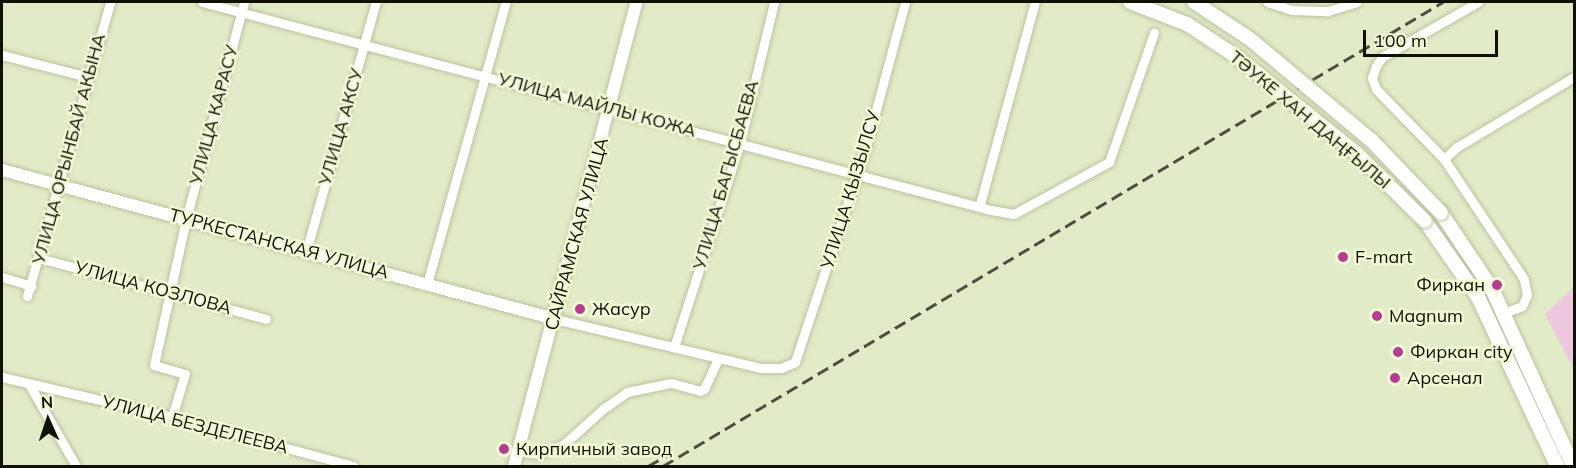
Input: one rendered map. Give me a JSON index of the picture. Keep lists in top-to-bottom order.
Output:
{
  "streets": {
    "main road": ["ТӘУКЕ ХАН ДАҢҒЫЛЫ"],
    "street": [
      "УЛИЦА МАЙЛЫ КОЖА",
      "УЛИЦА КАРАСУ",
      "УЛИЦА АКСУ",
      "УЛИЦА ОРЫНБАЙ АКЫНА",
      "УЛИЦА БАГЫСБАЕВА",
      "УЛИЦА КЫЗЫЛСУ",
      "САЙРАМСКАЯ УЛИЦА",
      "ТУРКЕСТАНСКАЯ УЛИЦА",
      "УЛИЦА КОЗЛОВА",
      "УЛИЦА БЕЗДЕЛЕЕВА"
    ]
  },
  "crossings": [
    ["УЛИЦА МАЙЛЫ КОЖА", "УЛИЦА КАРАСУ"],
    ["УЛИЦА МАЙЛЫ КОЖА", "УЛИЦА АКСУ"],
    ["УЛИЦА МАЙЛЫ КОЖА", "УЛИЦА БАГЫСБАЕВА"],
    ["УЛИЦА МАЙЛЫ КОЖА", "УЛИЦА КЫЗЫЛСУ"],
    ["УЛИЦА МАЙЛЫ КОЖА", "САЙРАМСКАЯ УЛИЦА"],
    ["УЛИЦА КАРАСУ", "ТУРКЕСТАНСКАЯ УЛИЦА"],
    ["УЛИЦА КАРАСУ", "УЛИЦА КОЗЛОВА"],
    ["УЛИЦА КАРАСУ", "УЛИЦА БЕЗДЕЛЕЕВА"],
    ["УЛИЦА АКСУ", "ТУРКЕСТАНСКАЯ УЛИЦА"],
    ["УЛИЦА ОРЫНБАЙ АКЫНА", "ТУРКЕСТАНСКАЯ УЛИЦА"],
    ["УЛИЦА ОРЫНБАЙ АКЫНА", "УЛИЦА КОЗЛОВА"],
    ["САЙРАМСКАЯ УЛИЦА", "ТУРКЕСТАНСКАЯ УЛИЦА"]
  ],
  "places": [
    "F-mart",
    "Фиркан",
    "Жасур",
    "Magnum",
    "Фиркан city",
    "Арсенал",
    "Кирпичный завод"
  ],
  "scale_bar": "100 m",
  "north": "top"
}
